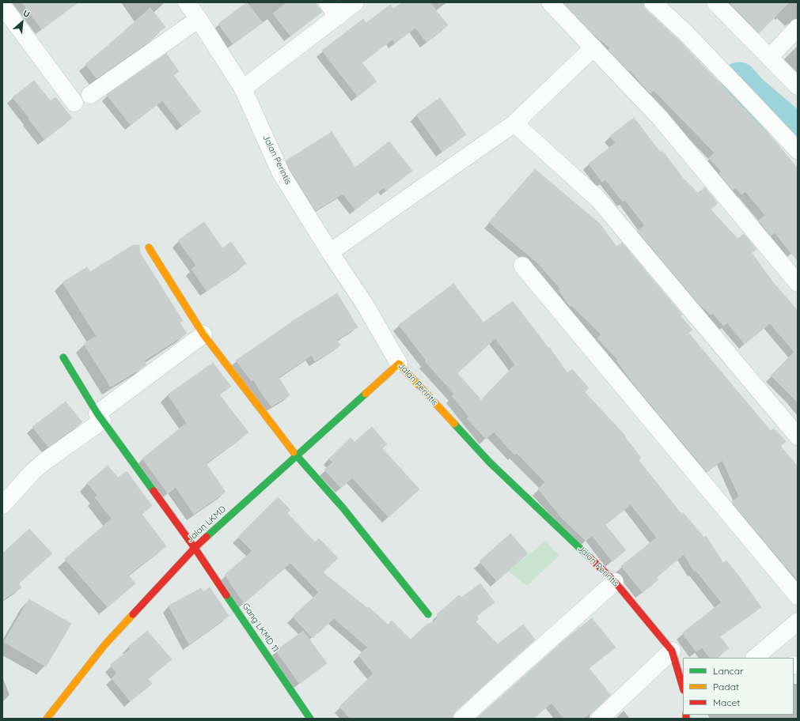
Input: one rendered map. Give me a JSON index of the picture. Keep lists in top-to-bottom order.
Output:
{
  "streets": {
    "street": ["Jalan Perintis", "Jalan LKMD", "Gang LKMD 11"]
  },
  "crossings": [
    ["Jalan Perintis", "Jalan LKMD"],
    ["Jalan LKMD", "Gang LKMD 11"]
  ],
  "legend": ["Lancar", "Padat", "Macet"],
  "north": "top right"
}
